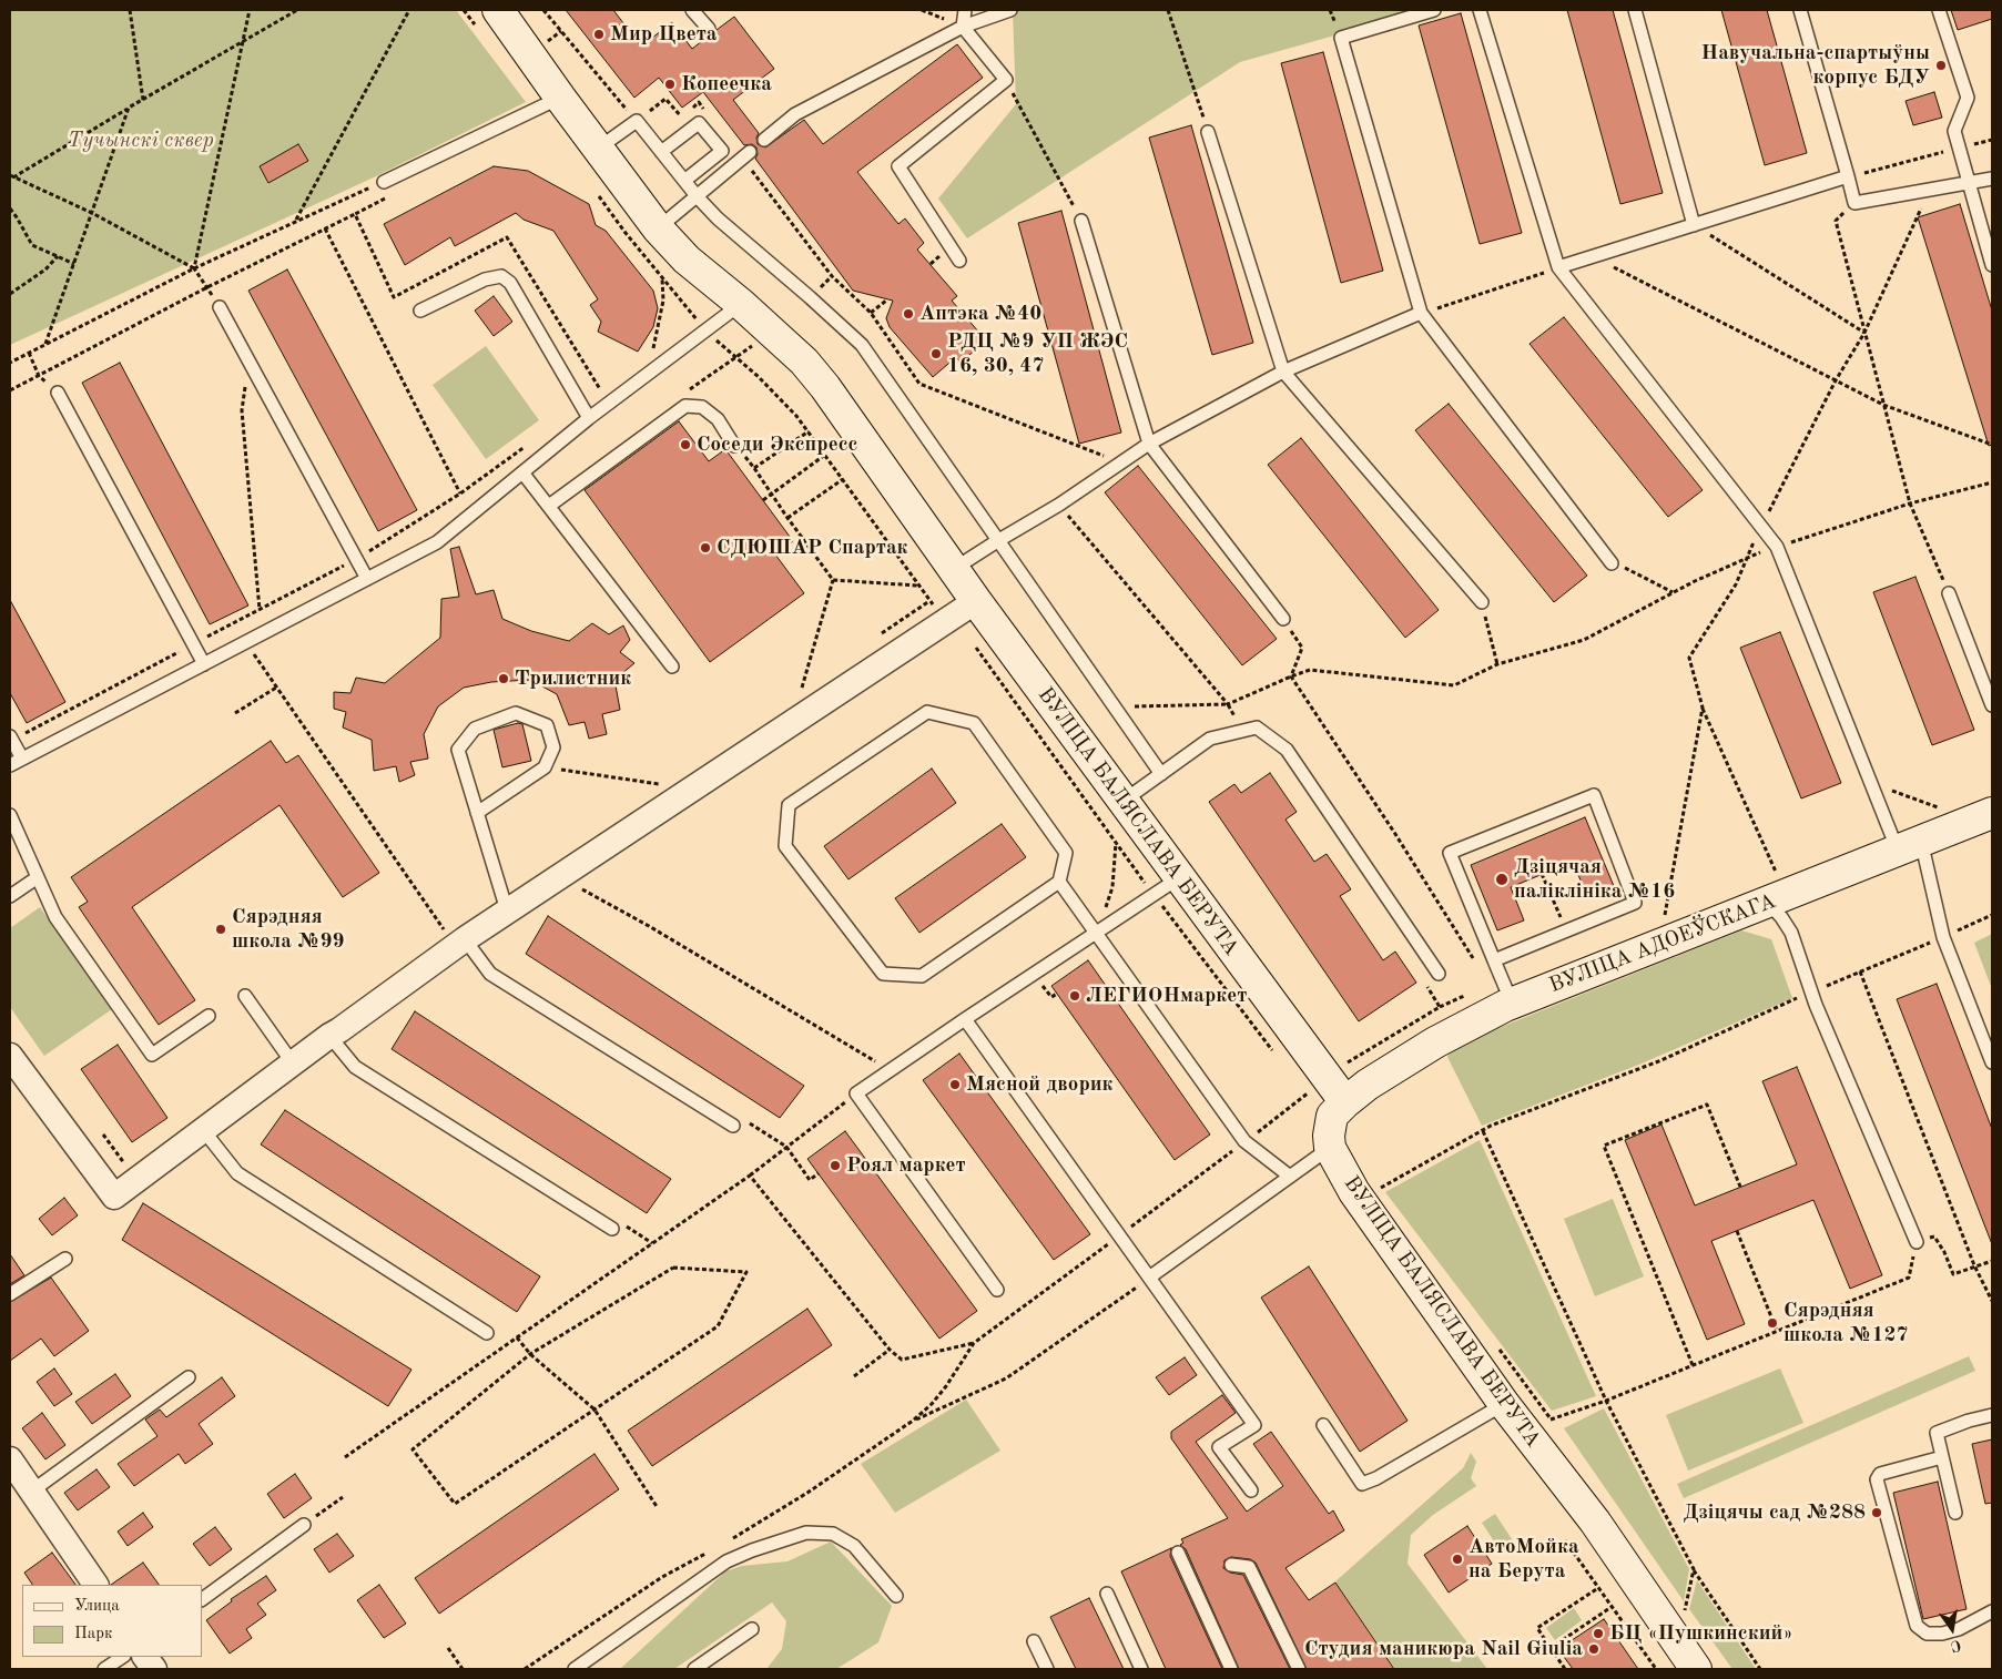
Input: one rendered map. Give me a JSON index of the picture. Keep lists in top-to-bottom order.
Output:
{
  "streets": {
    "street": ["ВУЛІЦА БАЛЯСЛАВА БЕРУТА", "ВУЛІЦА АДОЕЎСКАГА"]
  },
  "crossings": [
    ["ВУЛІЦА БАЛЯСЛАВА БЕРУТА", "ВУЛІЦА АДОЕЎСКАГА"]
  ],
  "parks": ["Тучынскі сквер"],
  "places": [
    "Мир Цвета",
    "Навучальна-спартыўны корпус БДУ",
    "Копеечка",
    "Аптэка №40",
    "РДЦ №9 УП ЖЭС 16, 30, 47",
    "Соседи Экспресс",
    "СДЮШАР Спартак",
    "Трилистник",
    "Дзіцячая паліклініка №16",
    "Сярэдняя школа №99",
    "ЛЕГИОНмаркет",
    "Мясной дворик",
    "Роял маркет",
    "Сярэдняя школа №127",
    "Дзіцячы сад №288",
    "АвтоМойка на Берута",
    "БЦ «Пушкинский»",
    "Студия маникюра Nail Giulia"
  ],
  "legend": ["Улица", "Парк"],
  "north": "bottom"
}
